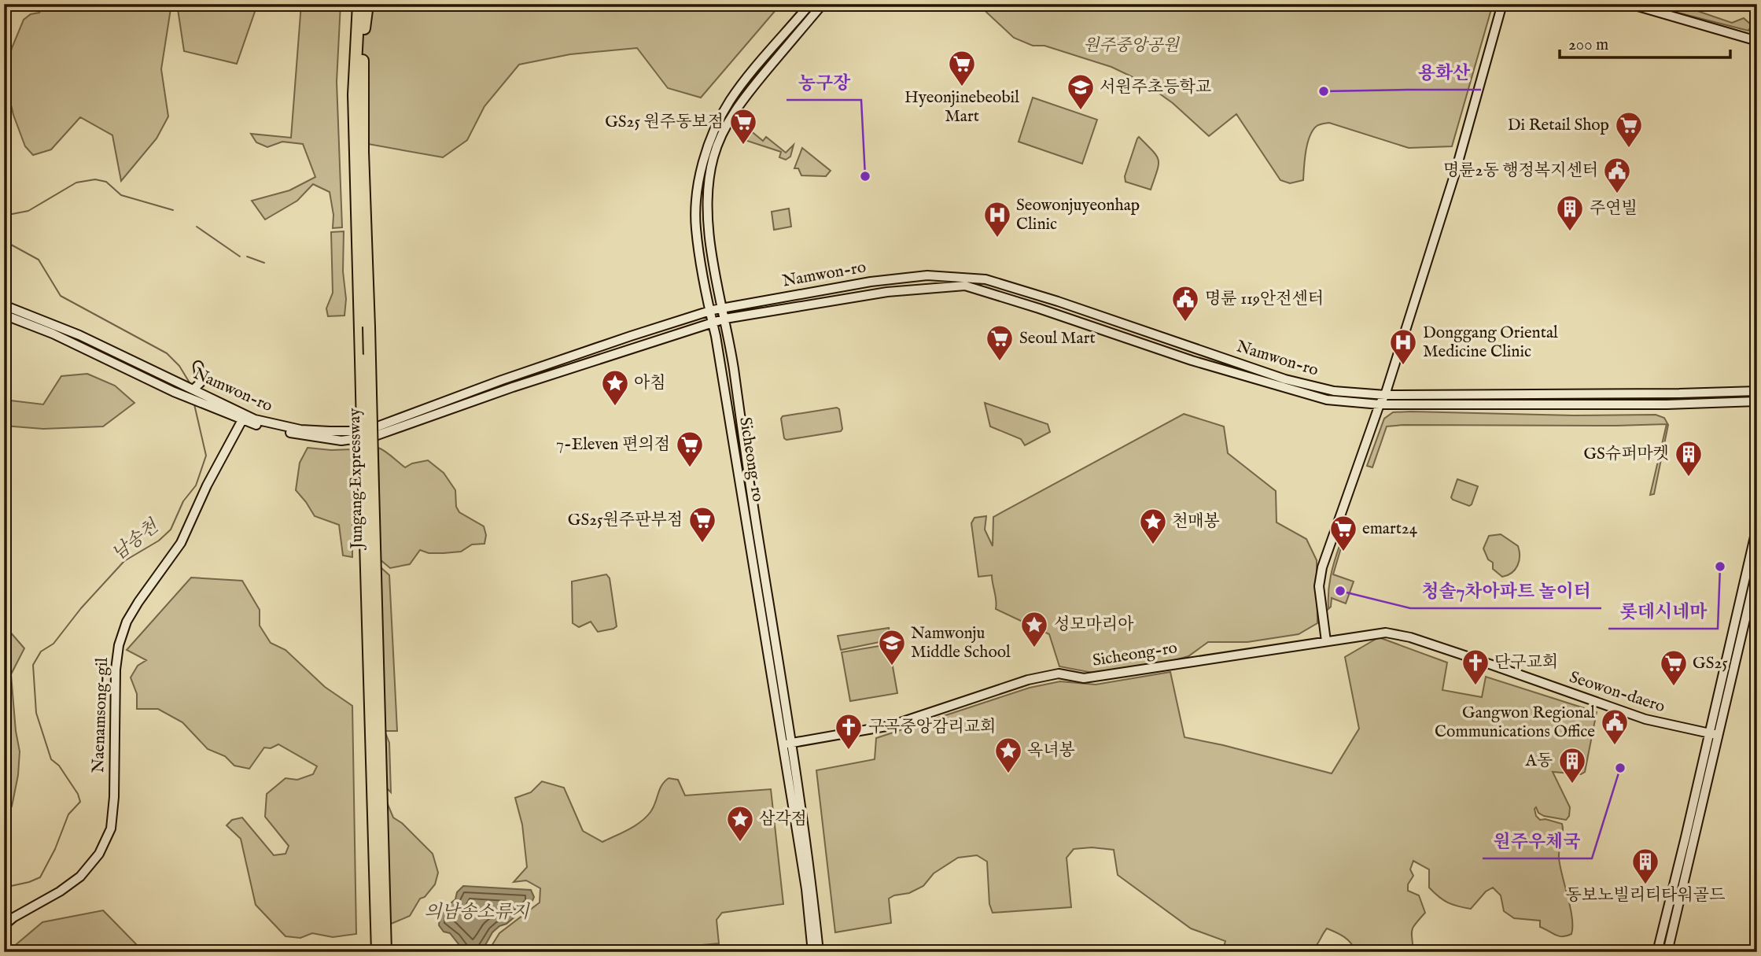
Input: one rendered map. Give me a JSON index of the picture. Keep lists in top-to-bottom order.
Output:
{
  "streets": {
    "highway": ["Jungang Expressway"],
    "street": [
      "Namwon-ro",
      "Sicheong-ro",
      "Seowon-daero",
      "Naenamsong-gil"
    ]
  },
  "crossings": [
    ["Namwon-ro", "Sicheong-ro"],
    ["Namwon-ro", "Naenamsong-gil"],
    ["Sicheong-ro", "Seowon-daero"]
  ],
  "water": ["남송천", "의남송소류지"],
  "parks": ["원주중앙공원"],
  "places": {
    "supermarket": [
      "Hyeonjinebeobil Mart",
      "GS25 원주동보점",
      "Di Retail Shop",
      "Seoul Mart",
      "7-Eleven 편의점",
      "GS25원주판부점",
      "emart24",
      "GS25"
    ],
    "other": [
      "용화산",
      "농구장",
      "롯데시네마",
      "청솔7차아파트 놀이터",
      "원주우체국"
    ],
    "school or university": ["서원주초등학교", "Namwonju Middle School"],
    "public building": ["명륜2동 행정복지센터", "명륜 119안전센터", "Gangwon Regional Communications Office"],
    "building": [
      "주연빌",
      "GS슈퍼마켓",
      "A동",
      "동보노빌리티타워골드"
    ],
    "hospital": ["Seowonjuyeonhap Clinic", "Donggang Oriental Medicine Clinic"],
    "place": [
      "아침",
      "천매봉",
      "성모마리아",
      "옥녀봉",
      "삼각점"
    ],
    "church": ["단구교회", "구곡중앙감리교회"]
  },
  "scale_bar": "200 m"
}
